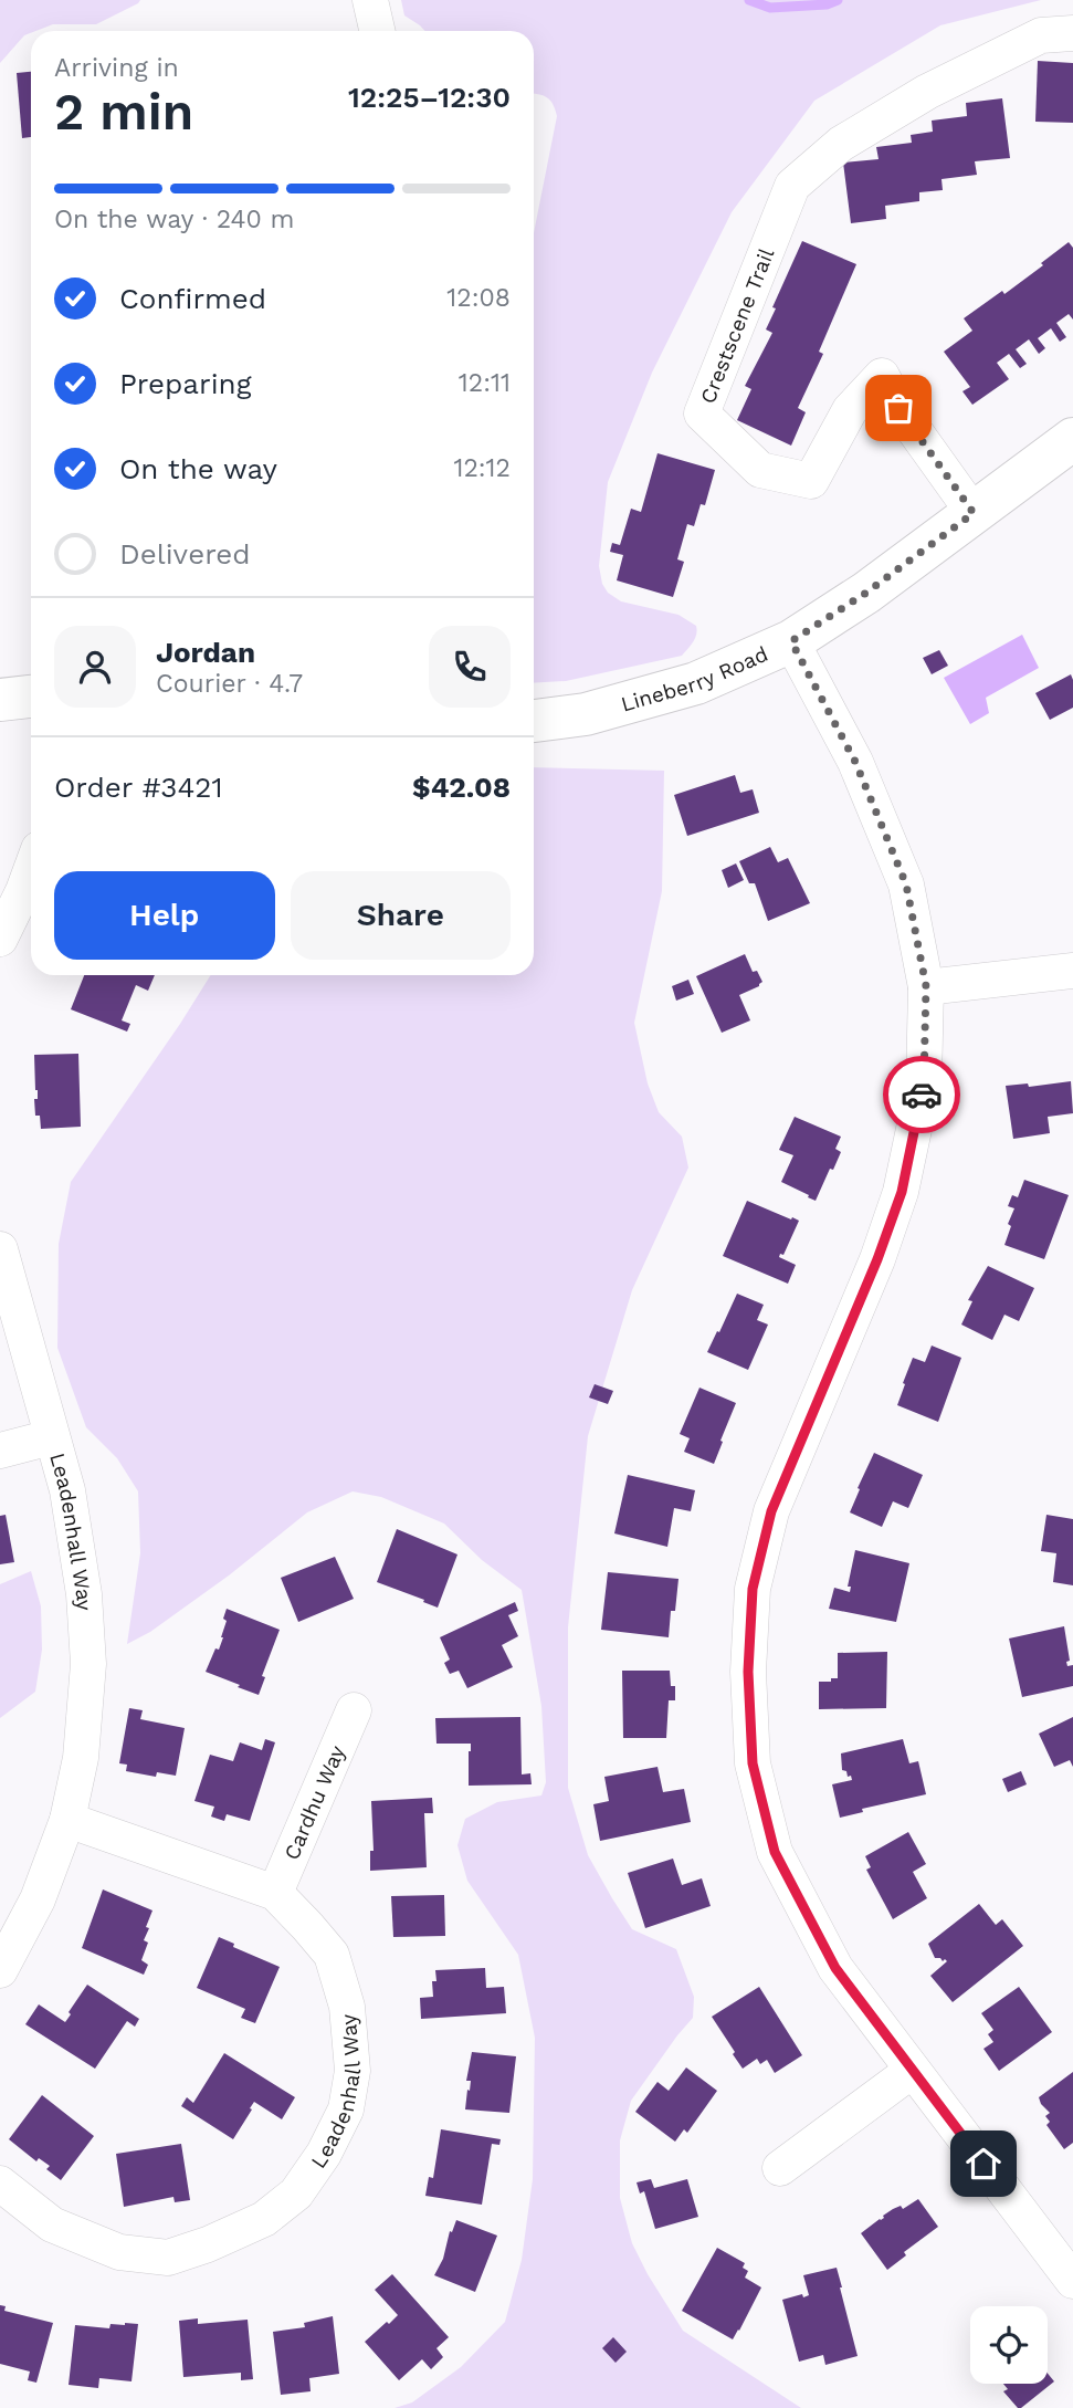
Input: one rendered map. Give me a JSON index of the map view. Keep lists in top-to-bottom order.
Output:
{
  "streets": {
    "street": [
      "Crestscene Trail",
      "Lineberry Road",
      "Leadenhall Way",
      "Cardhu Way"
    ]
  },
  "crossings": [
    ["Crestscene Trail", "Lineberry Road"],
    ["Leadenhall Way", "Cardhu Way"]
  ],
  "page": {
    "heading": ["2 min", "Arriving in", "12:25–12:30"],
    "panel": [
      "Jordan",
      "Courier · 4.7",
      "Order #3421",
      "$42.08"
    ],
    "bar": "On the way · 240 m",
    "list": [
      ["Confirmed", "12:08"],
      ["Preparing", "12:11"],
      ["On the way", "12:12"],
      "Delivered"
    ],
    "buttons": ["Help", "Share"]
  }
}
